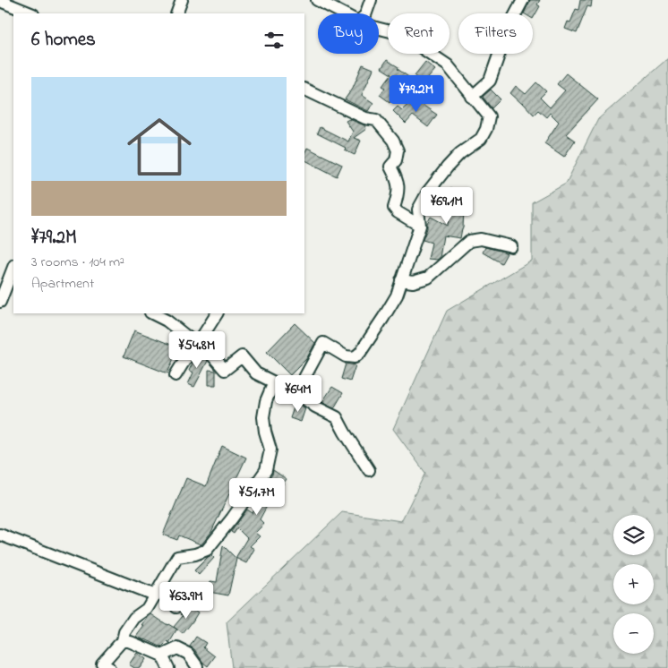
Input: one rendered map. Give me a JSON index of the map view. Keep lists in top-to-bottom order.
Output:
{
  "page": {
    "chip": ["Buy", "Rent", "Filters"],
    "heading": "6 homes",
    "list": [
      {
        "name": "¥79.2M",
        "note": "3 rooms · 104 m² · Apartment"
      }
    ],
    "price": [
      "¥79.2M",
      "¥69.1M",
      "¥54.8M",
      "¥64M",
      "¥51.7M",
      "¥63.9M"
    ],
    "map_buttons": ["+", "−"]
  }
}
